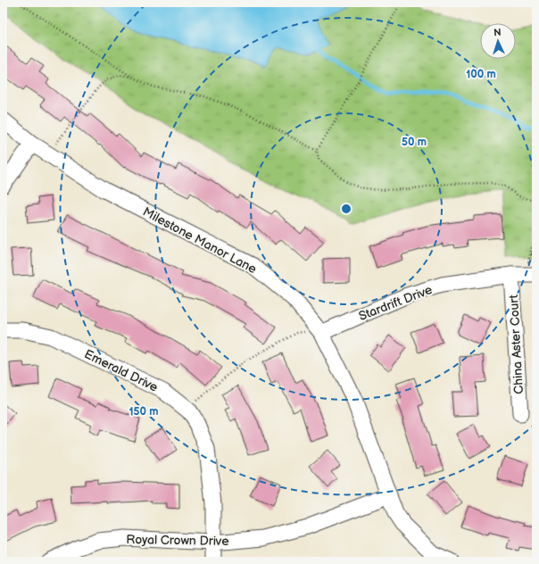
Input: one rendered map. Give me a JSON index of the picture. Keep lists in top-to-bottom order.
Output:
{
  "streets": {
    "street": [
      "Milestone Manor Lane",
      "Stardrift Drive",
      "China Aster Court",
      "Emerald Drive",
      "Royal Crown Drive"
    ]
  },
  "crossings": [
    ["Milestone Manor Lane", "Stardrift Drive"],
    ["Milestone Manor Lane", "Royal Crown Drive"],
    ["Stardrift Drive", "China Aster Court"],
    ["Emerald Drive", "Royal Crown Drive"]
  ],
  "north": "top",
  "rings": ["100 m", "50 m", "150 m"]
}
